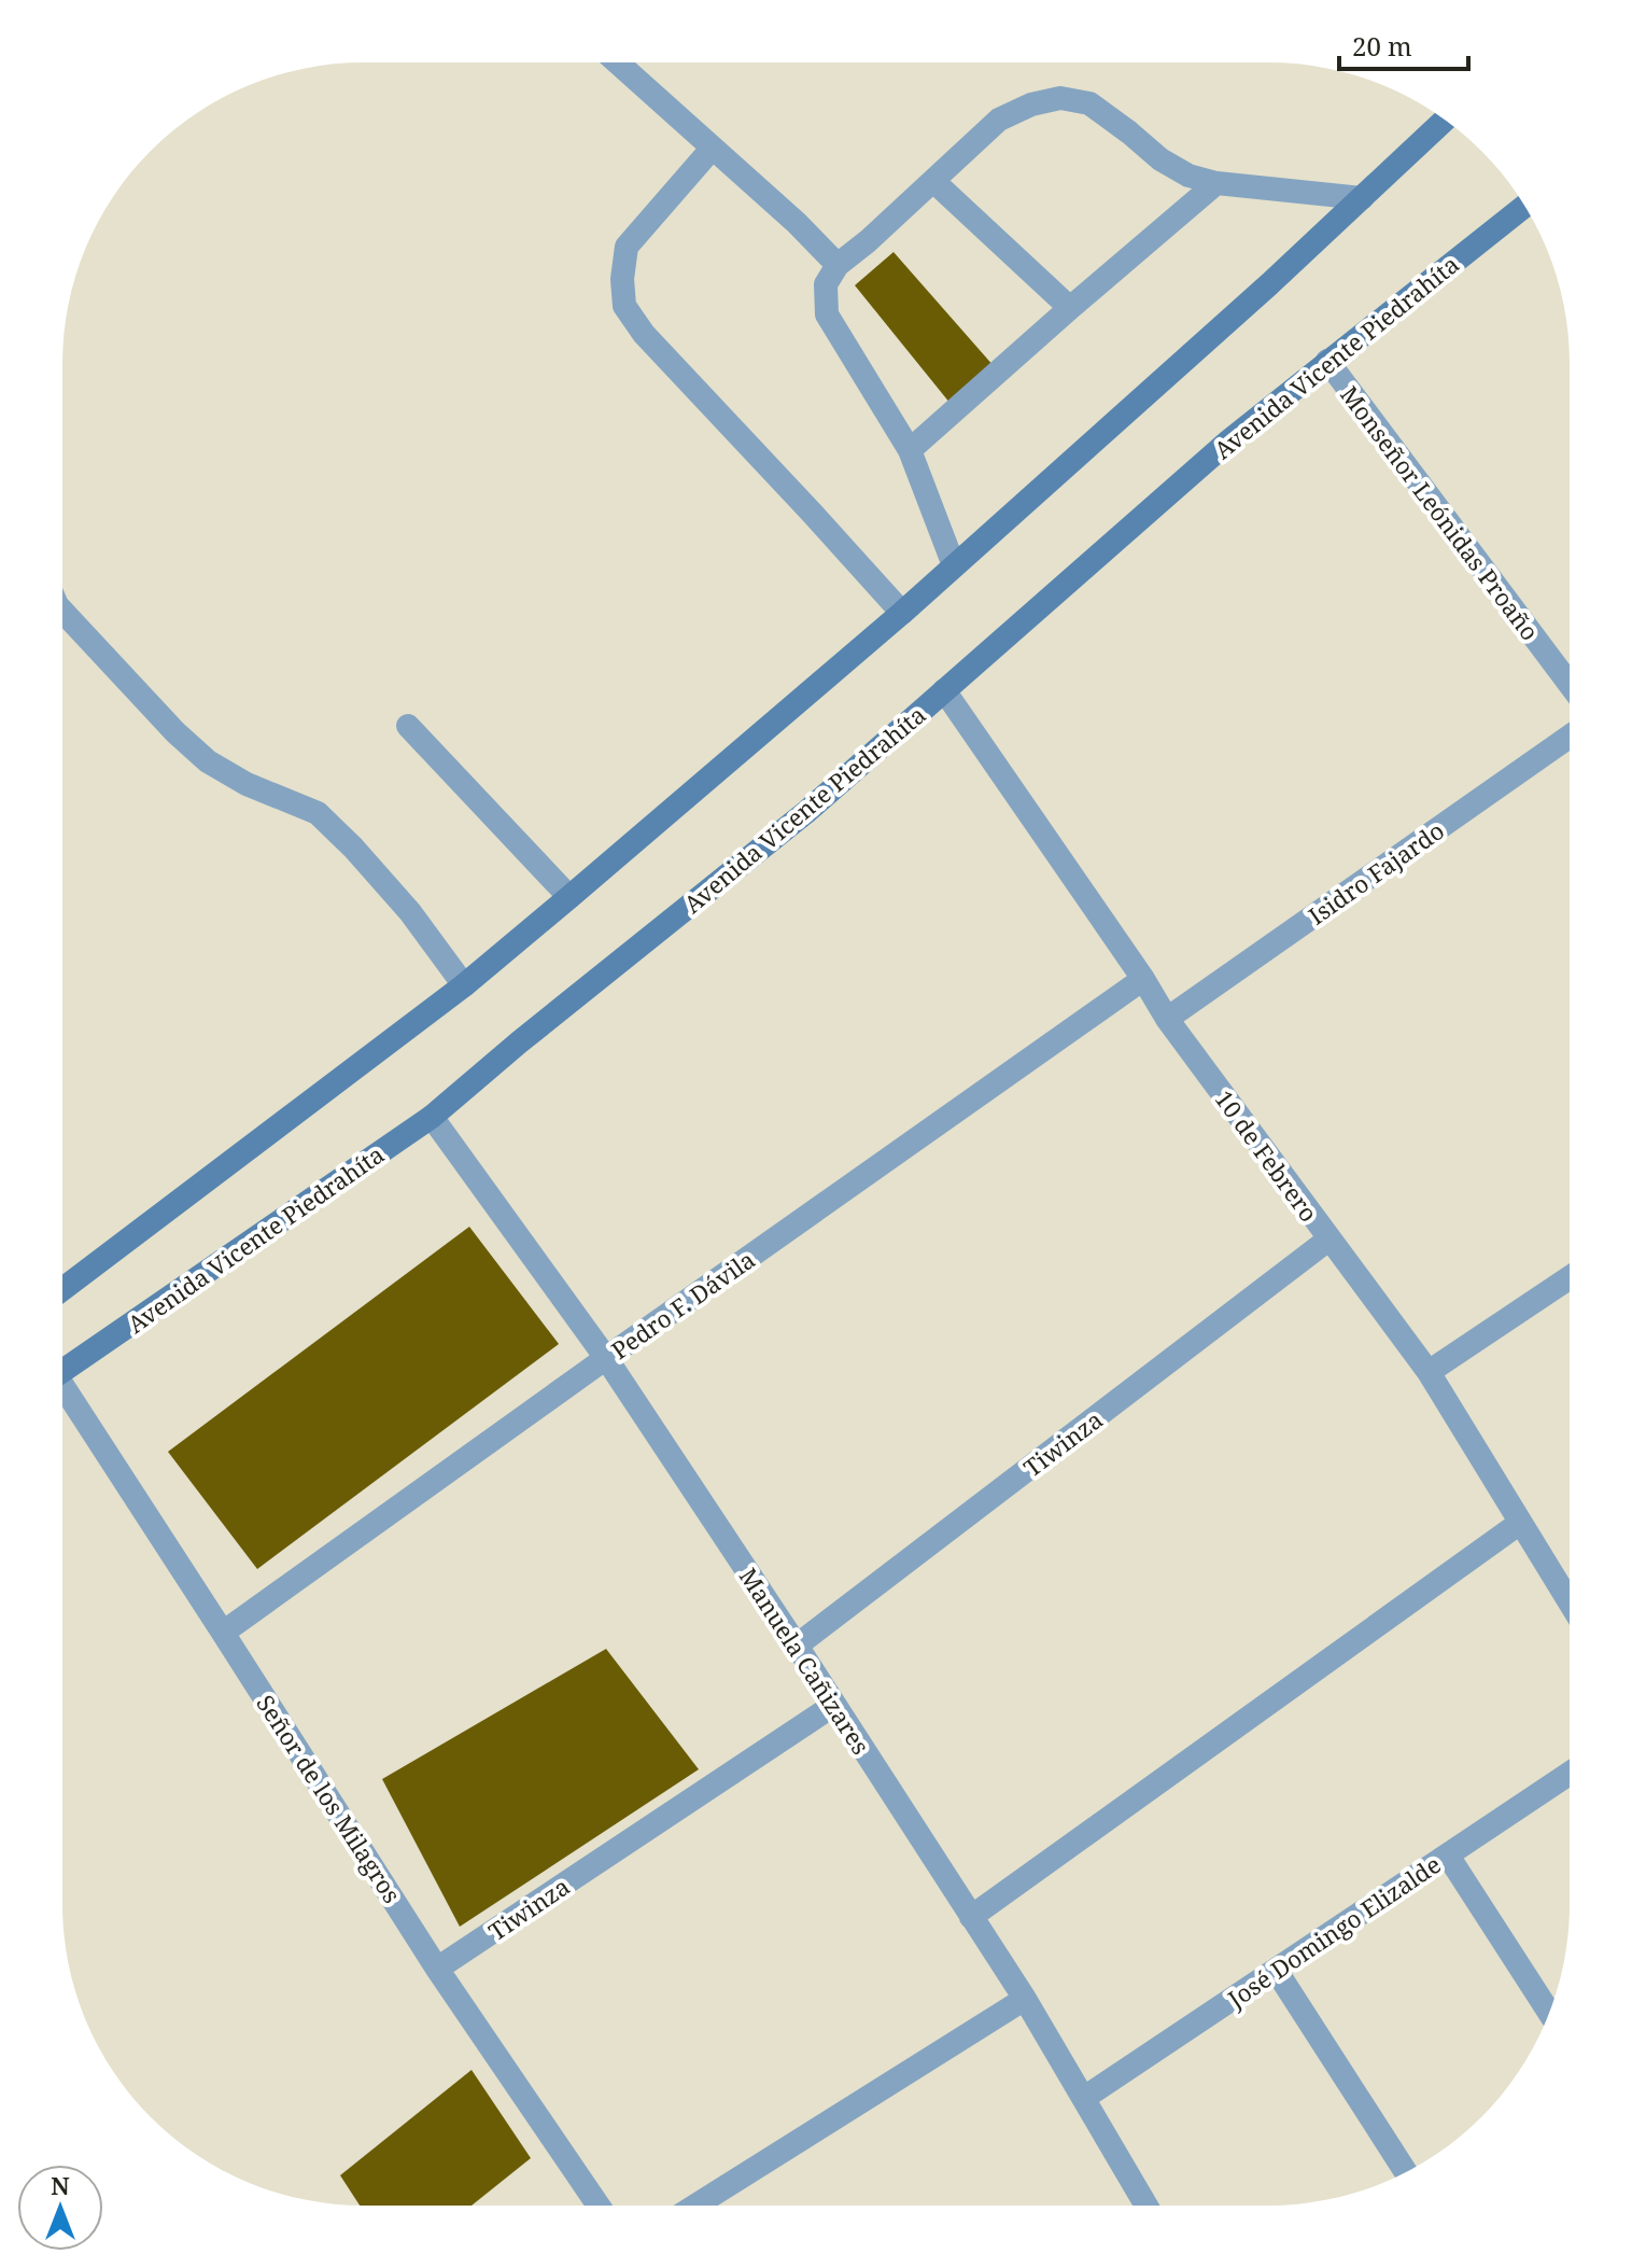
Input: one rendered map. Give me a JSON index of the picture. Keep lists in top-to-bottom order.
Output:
{
  "streets": {
    "main road": ["Avenida Vicente Piedrahíta"],
    "street": [
      "Monseñor Leónidas Proaño",
      "Isidro Fajardo",
      "10 de Febrero",
      "Pedro F. Dávila",
      "Tiwinza",
      "Manuela Cañizares",
      "Señor de los Milagros",
      "José Domingo Elizalde"
    ]
  },
  "crossings": [
    ["Avenida Vicente Piedrahíta", "Monseñor Leónidas Proaño"],
    ["Avenida Vicente Piedrahíta", "10 de Febrero"],
    ["Avenida Vicente Piedrahíta", "Manuela Cañizares"],
    ["Isidro Fajardo", "10 de Febrero"],
    ["10 de Febrero", "Pedro F. Dávila"],
    ["10 de Febrero", "Tiwinza"],
    ["Pedro F. Dávila", "Manuela Cañizares"],
    ["Pedro F. Dávila", "Señor de los Milagros"],
    ["Tiwinza", "Manuela Cañizares"],
    ["Tiwinza", "Señor de los Milagros"],
    ["Manuela Cañizares", "José Domingo Elizalde"]
  ],
  "scale_bar": "20 m",
  "north": "top"
}
